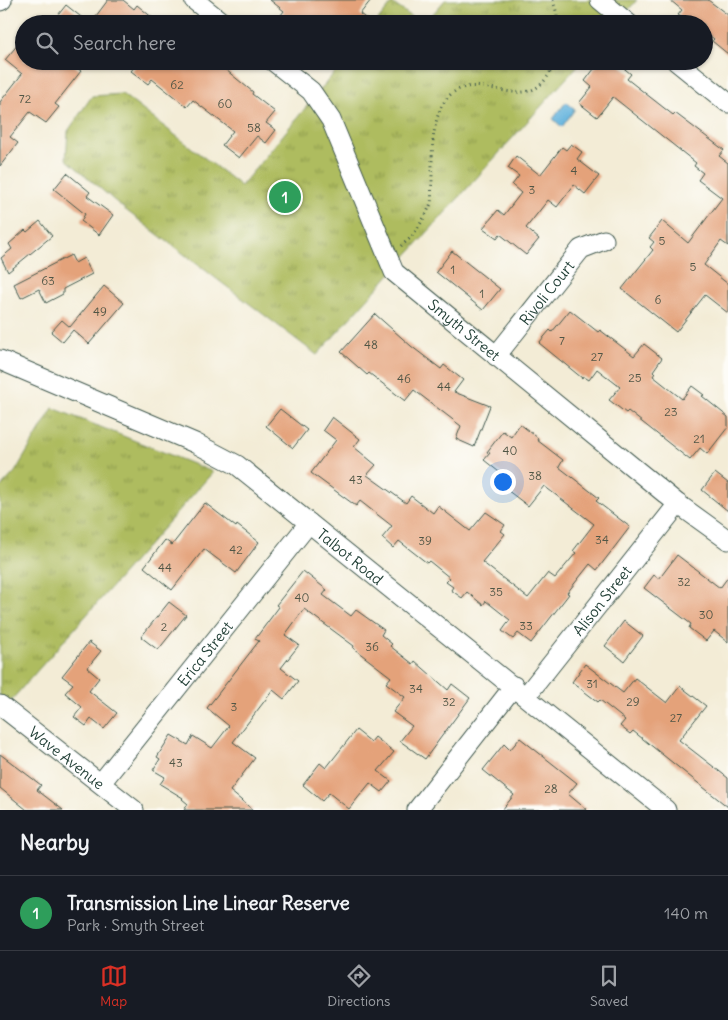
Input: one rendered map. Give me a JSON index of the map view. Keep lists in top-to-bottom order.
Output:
{
  "streets": {
    "street": [
      "Rivoli Court",
      "Smyth Street",
      "Talbot Road",
      "Alison Street",
      "Erica Street",
      "Wave Avenue"
    ]
  },
  "crossings": [
    ["Rivoli Court", "Smyth Street"],
    ["Smyth Street", "Alison Street"],
    ["Talbot Road", "Alison Street"],
    ["Talbot Road", "Erica Street"],
    ["Erica Street", "Wave Avenue"]
  ],
  "house_numbers": [
    "62",
    "72",
    "60",
    "58",
    "4",
    "3",
    "5",
    "5",
    "1",
    "63",
    "1",
    "6",
    "49",
    "7",
    "48",
    "27",
    "25",
    "46",
    "44",
    "23",
    "21",
    "40",
    "38",
    "43",
    "34",
    "39",
    "42",
    "44",
    "32",
    "35",
    "40",
    "30",
    "33",
    "2",
    "36",
    "31",
    "34",
    "32",
    "29",
    "3",
    "27",
    "43",
    "28"
  ],
  "page": {
    "search": "Search here",
    "pins": "1",
    "heading": "Nearby",
    "list": [
      {
        "mark": "1",
        "name": "Transmission Line Linear Reserve",
        "note": "Park · Smyth Street",
        "value": "140 m"
      }
    ],
    "nav": ["Map", "Directions", "Saved"]
  }
}
